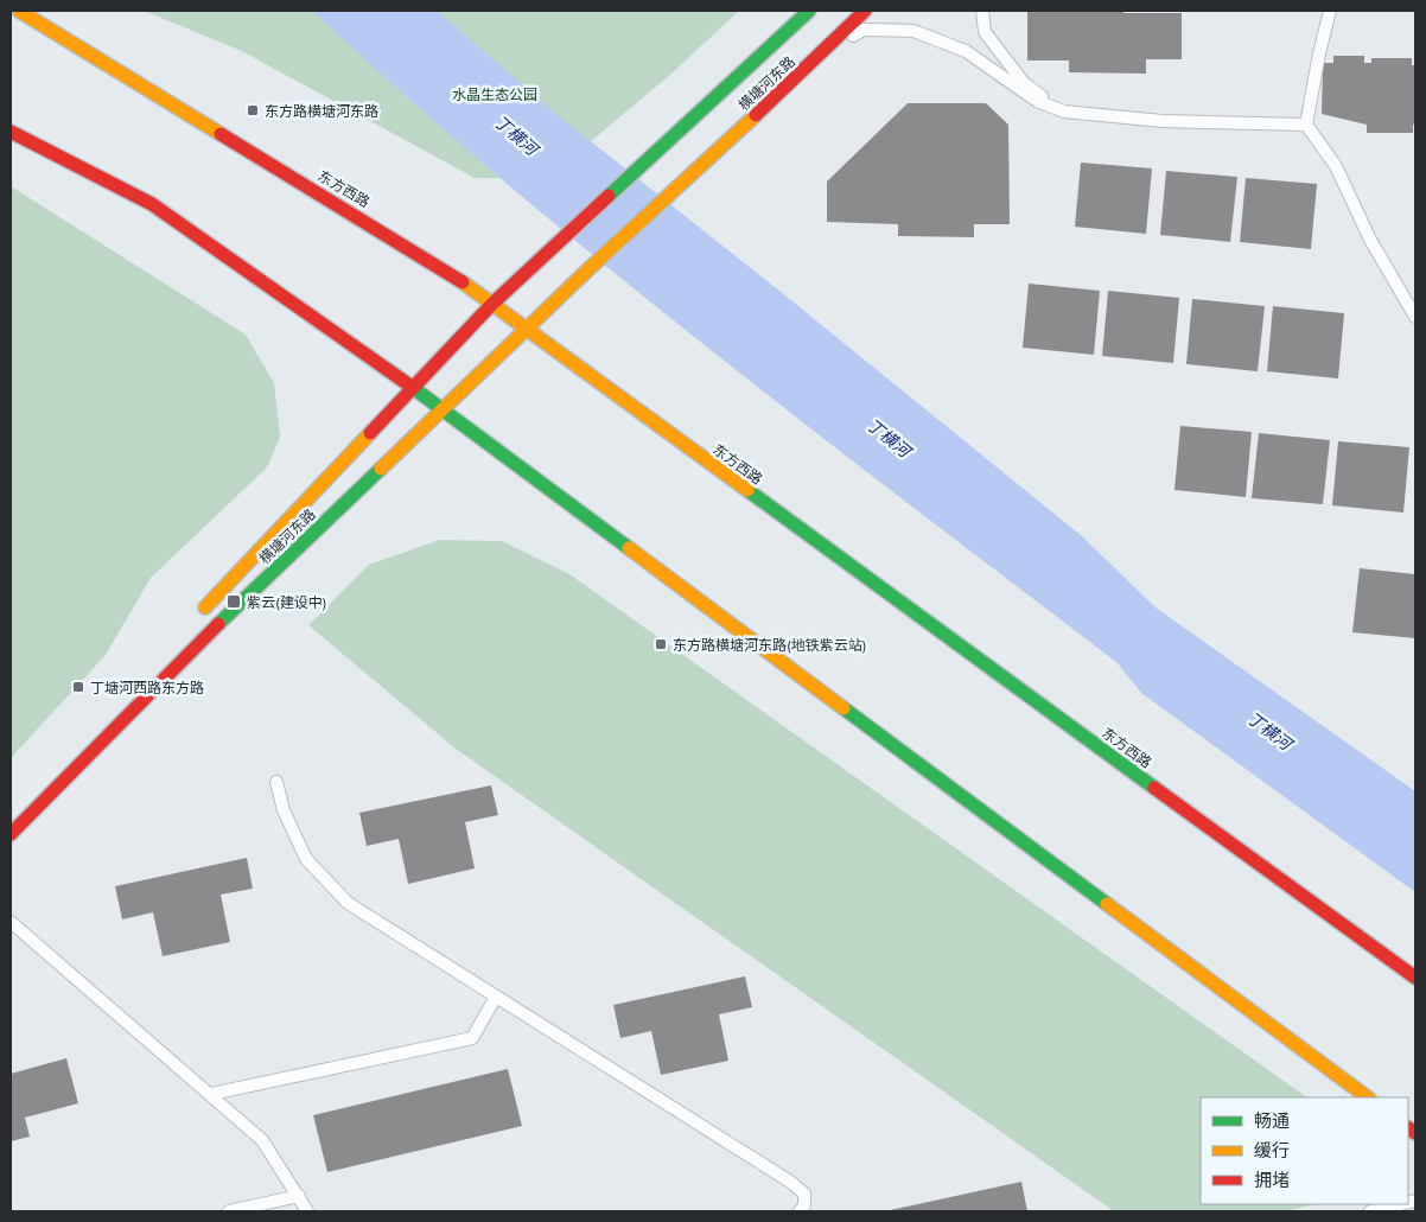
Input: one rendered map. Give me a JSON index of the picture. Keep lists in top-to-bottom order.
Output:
{
  "streets": {
    "main road": ["横塘河东路", "东方西路"]
  },
  "crossings": [
    ["横塘河东路", "东方西路"]
  ],
  "water": ["丁横河"],
  "parks": ["水晶生态公园"],
  "places": {
    "transit": [
      "东方路横塘河东路",
      "紫云(建设中)",
      "东方路横塘河东路(地铁紫云站)",
      "丁塘河西路东方路"
    ]
  },
  "legend": ["畅通", "缓行", "拥堵"]
}
